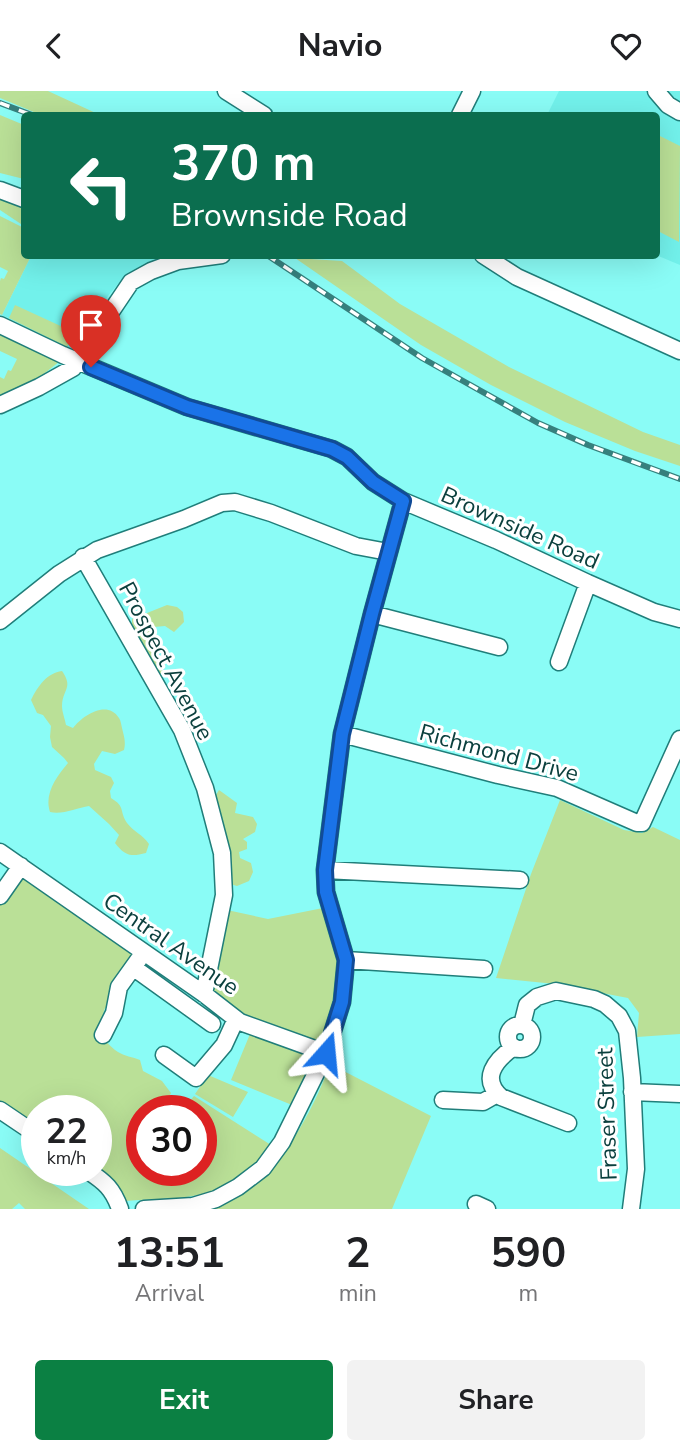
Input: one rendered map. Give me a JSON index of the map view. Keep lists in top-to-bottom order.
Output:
{
  "streets": {
    "street": [
      "Brownside Road",
      "Prospect Avenue",
      "Richmond Drive",
      "Central Avenue",
      "Fraser Street"
    ]
  },
  "crossings": [
    ["Prospect Avenue", "Central Avenue"]
  ],
  "page": {
    "header": "Navio",
    "turn": ["370 m", "Brownside Road"],
    "speed": "22 km/h",
    "limit": "30",
    "eta": [
      "13:51",
      "Arrival",
      "2",
      "min",
      "590",
      "m"
    ],
    "buttons": ["Exit", "Share"]
  }
}
